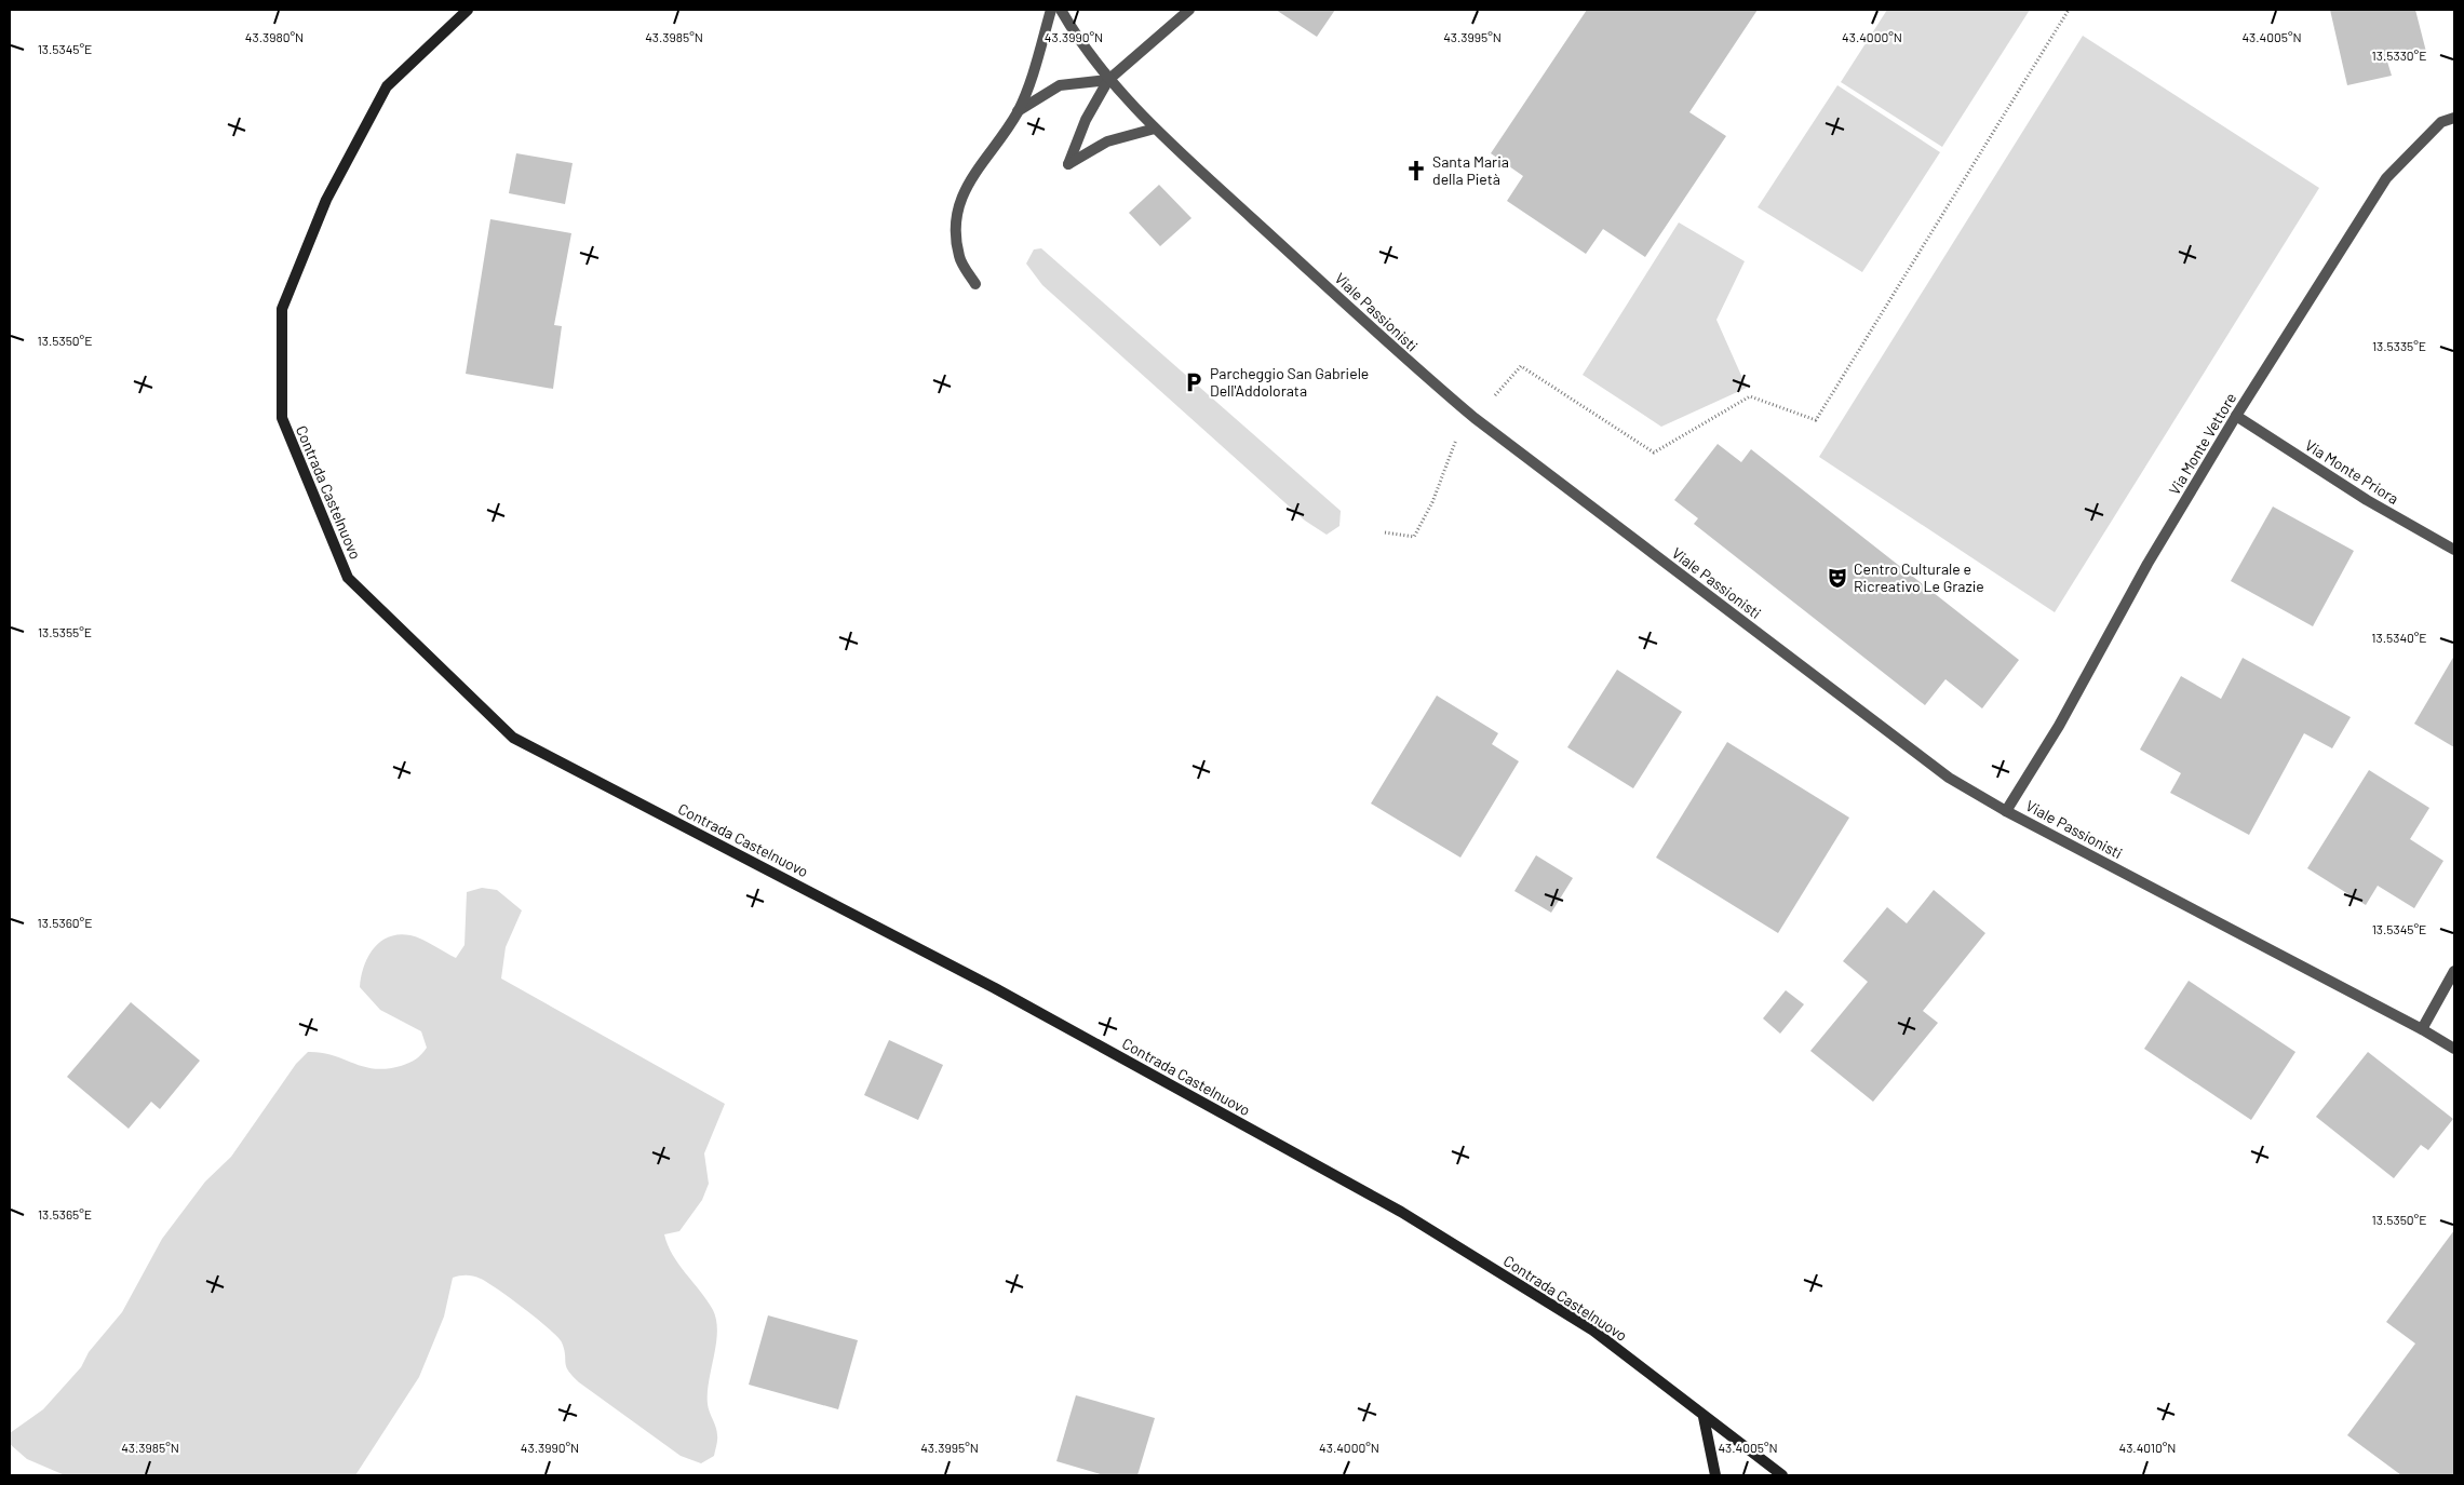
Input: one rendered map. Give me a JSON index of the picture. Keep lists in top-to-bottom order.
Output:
{
  "streets": {
    "main road": ["Contrada Castelnuovo"],
    "street": ["Viale Passionisti", "Via Monte Vettore", "Via Monte Priora"]
  },
  "crossings": [
    ["Viale Passionisti", "Via Monte Vettore"],
    ["Via Monte Vettore", "Via Monte Priora"]
  ],
  "places": {
    "church": ["Santa Maria della Pietà"],
    "parking": ["Parcheggio San Gabriele Dell'Addolorata"],
    "theatre": ["Centro Culturale e Ricreativo Le Grazie"]
  },
  "coordinates": [
    "43.3980°N",
    "43.3985°N",
    "43.3990°N",
    "43.3995°N",
    "43.4000°N",
    "43.4005°N",
    "13.5345°E",
    "13.5330°E",
    "13.5350°E",
    "13.5335°E",
    "13.5355°E",
    "13.5340°E",
    "13.5360°E",
    "13.5365°E",
    "43.4010°N"
  ]
}
